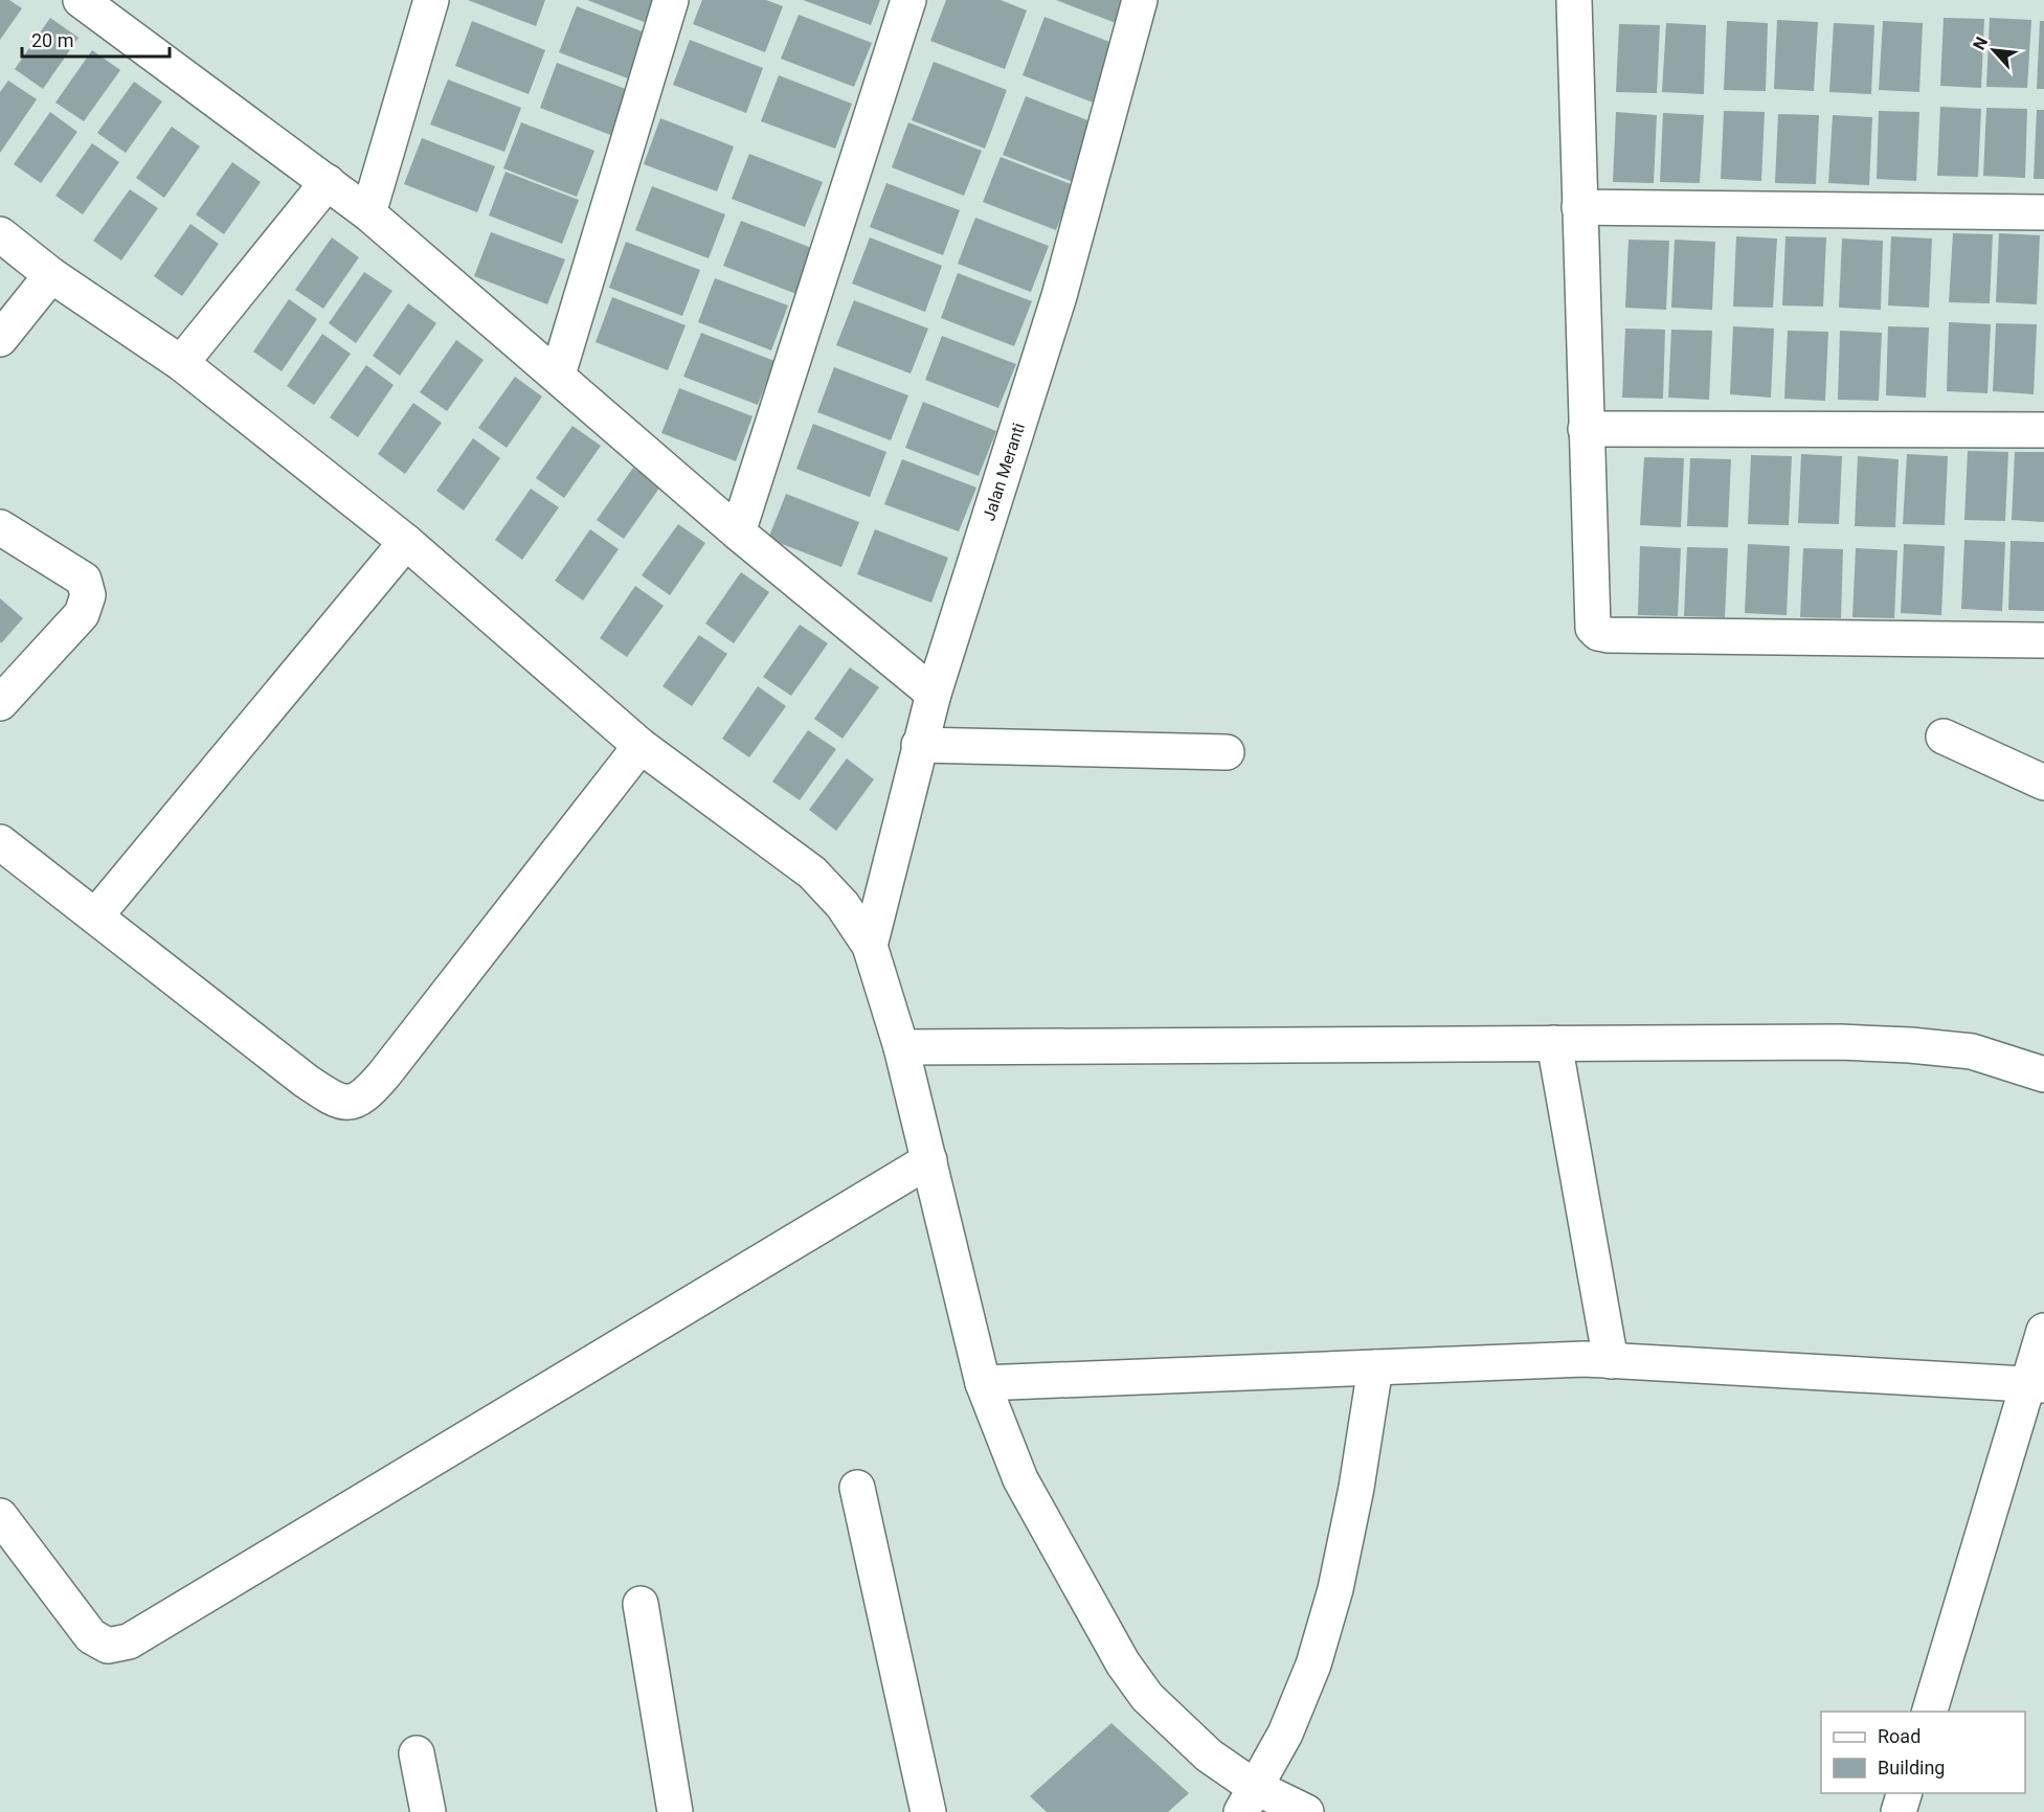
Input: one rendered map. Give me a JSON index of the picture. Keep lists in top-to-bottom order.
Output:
{
  "streets": {
    "street": ["Jalan Meranti"]
  },
  "legend": ["Road", "Building"],
  "scale_bar": "20 m",
  "north": "top left"
}
